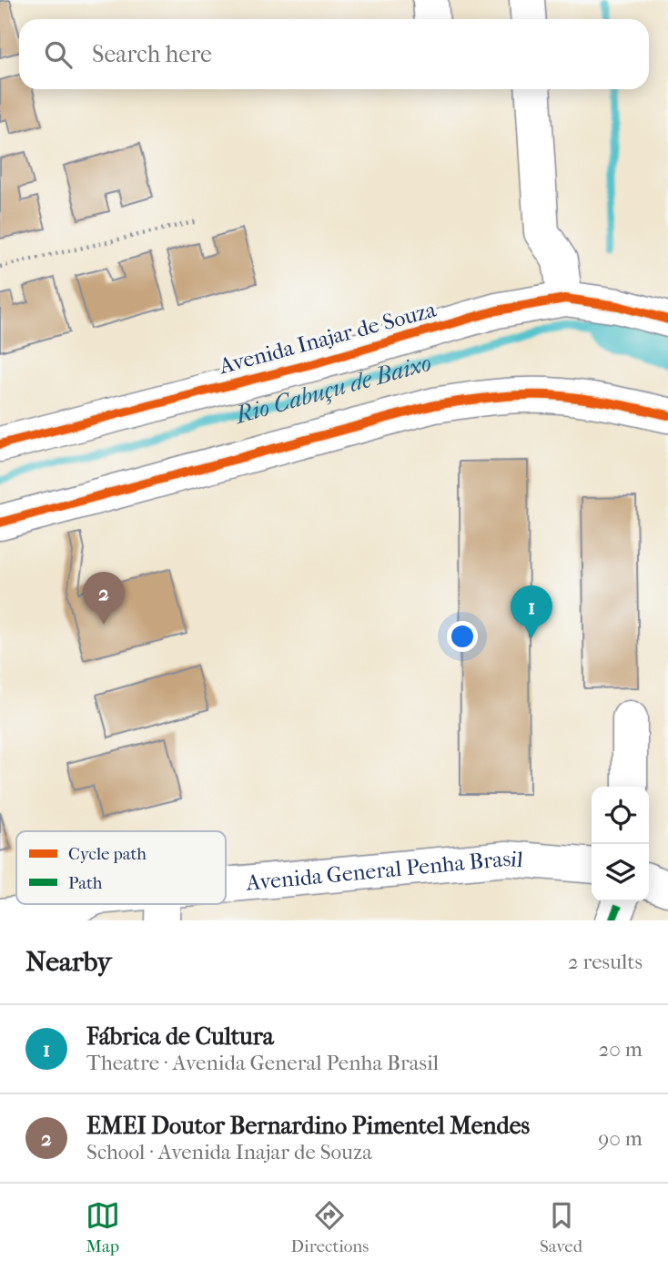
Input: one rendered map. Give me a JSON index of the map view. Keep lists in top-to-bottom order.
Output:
{
  "streets": {
    "main road": ["Avenida Inajar de Souza", "Avenida General Penha Brasil"]
  },
  "water": ["Rio Cabuçu de Baixo"],
  "legend": ["Cycle path", "Path"],
  "page": {
    "search": "Search here",
    "pins": ["2", "1"],
    "heading": ["Nearby", "2 results"],
    "list": [
      {
        "mark": "1",
        "name": "Fábrica de Cultura",
        "note": "Theatre · Avenida General Penha Brasil",
        "value": "20 m"
      },
      {
        "mark": "2",
        "name": "EMEI Doutor Bernardino Pimentel Mendes",
        "note": "School · Avenida Inajar de Souza",
        "value": "90 m"
      }
    ],
    "nav": ["Map", "Directions", "Saved"]
  }
}
